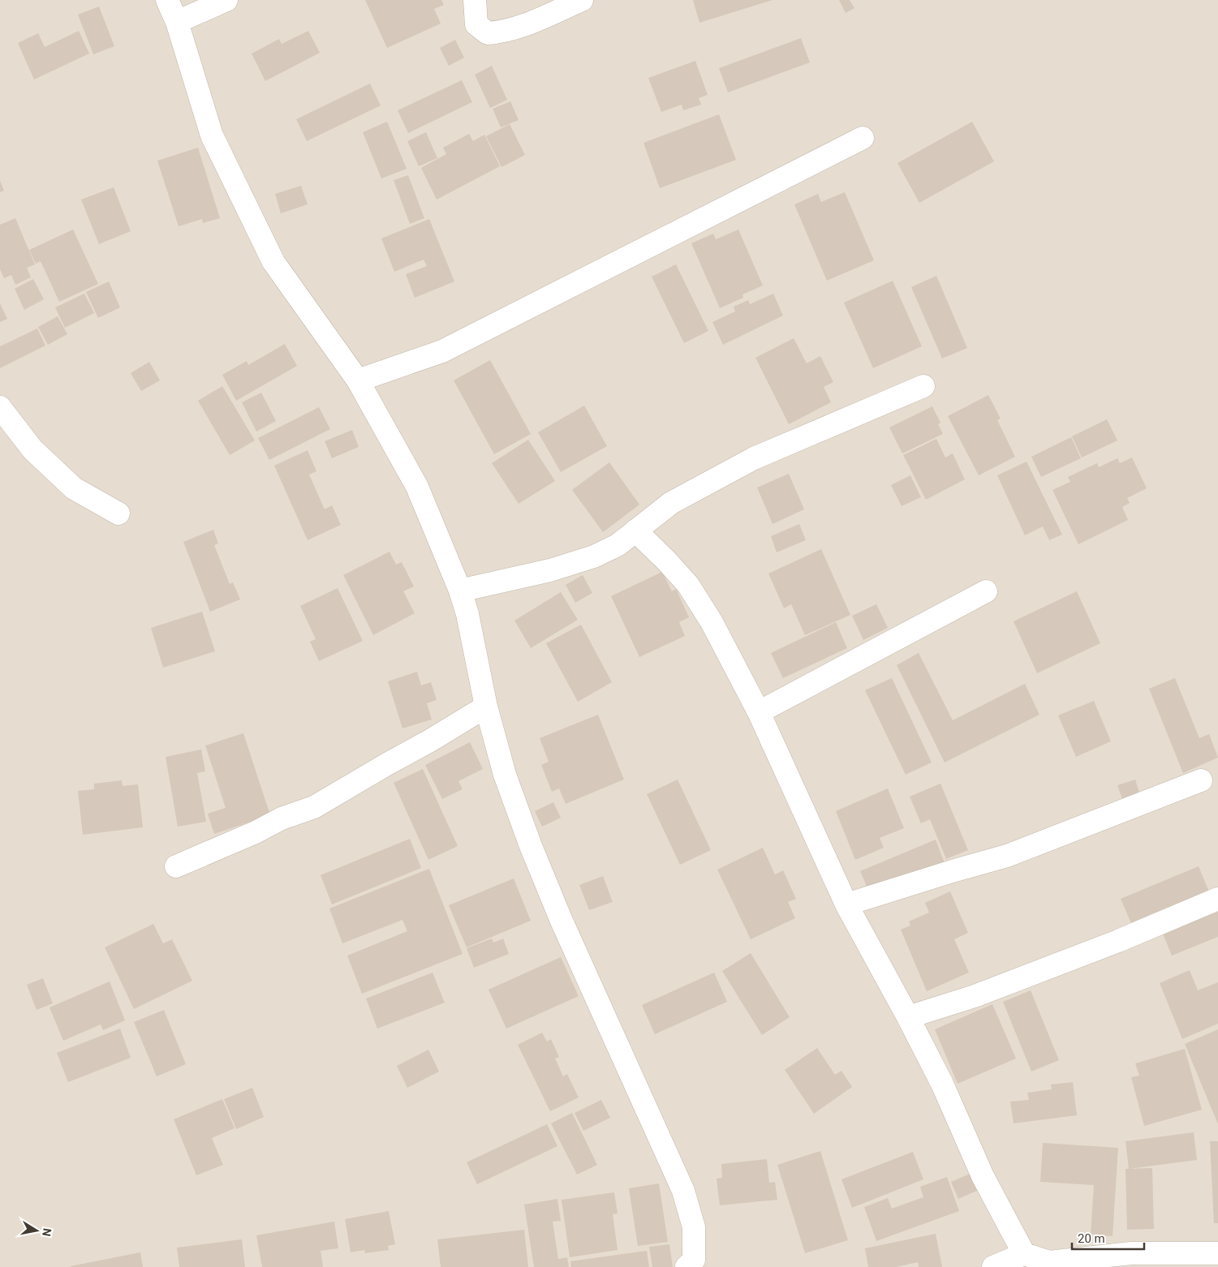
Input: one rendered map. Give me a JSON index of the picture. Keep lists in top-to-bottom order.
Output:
{
  "scale_bar": "20 m",
  "north": "right"
}
